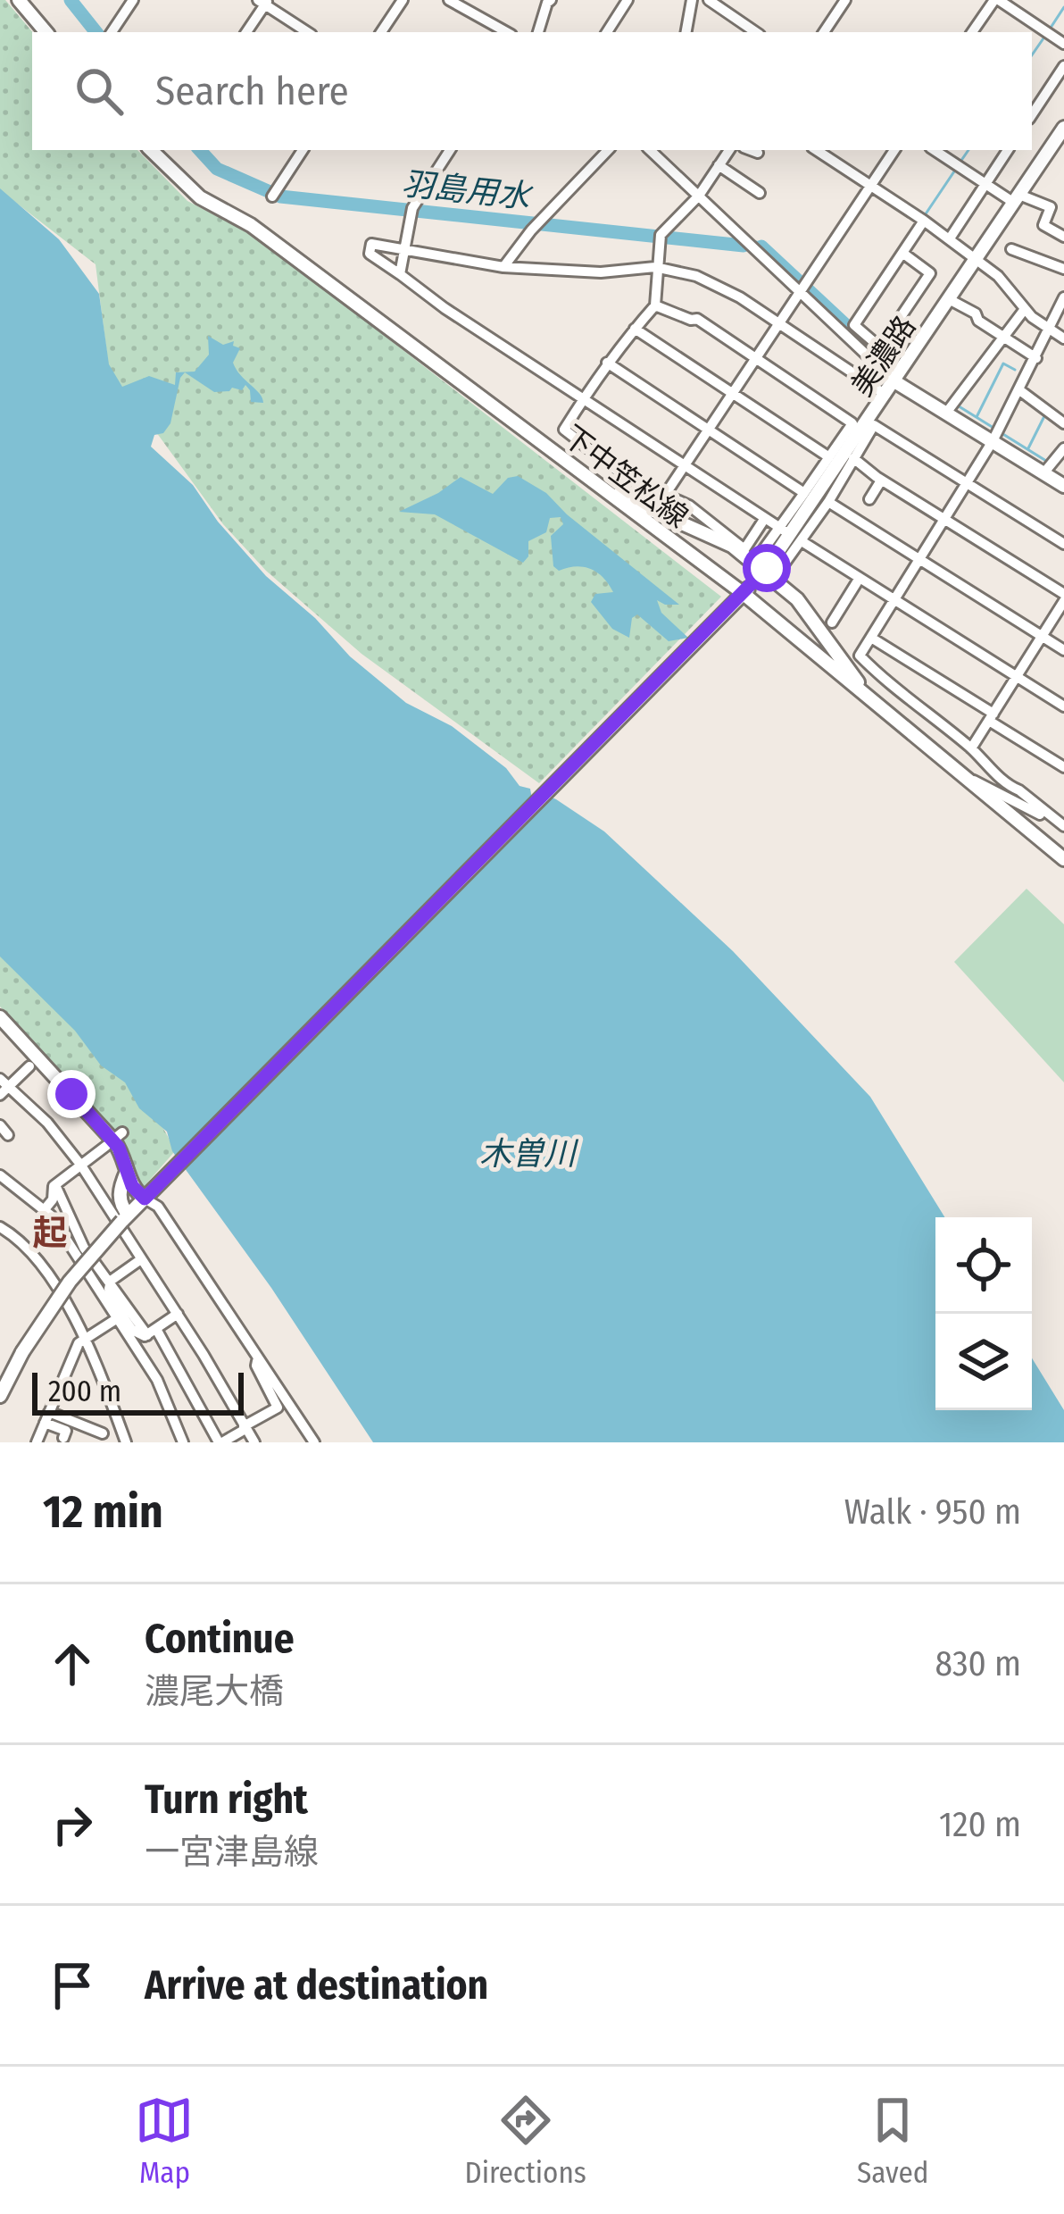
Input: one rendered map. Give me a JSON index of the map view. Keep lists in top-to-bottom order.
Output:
{
  "streets": {
    "main road": ["美濃路", "下中笠松線"]
  },
  "crossings": [
    ["美濃路", "下中笠松線"]
  ],
  "districts": ["起"],
  "water": ["羽島用水", "木曽川"],
  "scale_bar": "200 m",
  "page": {
    "search": "Search here",
    "scale": "200 m",
    "heading": ["12 min", "Walk · 950 m"],
    "list": [
      ["Continue", "濃尾大橋", "830 m"],
      ["Turn right", "一宮津島線", "120 m"],
      "Arrive at destination"
    ],
    "nav": ["Map", "Directions", "Saved"]
  }
}
